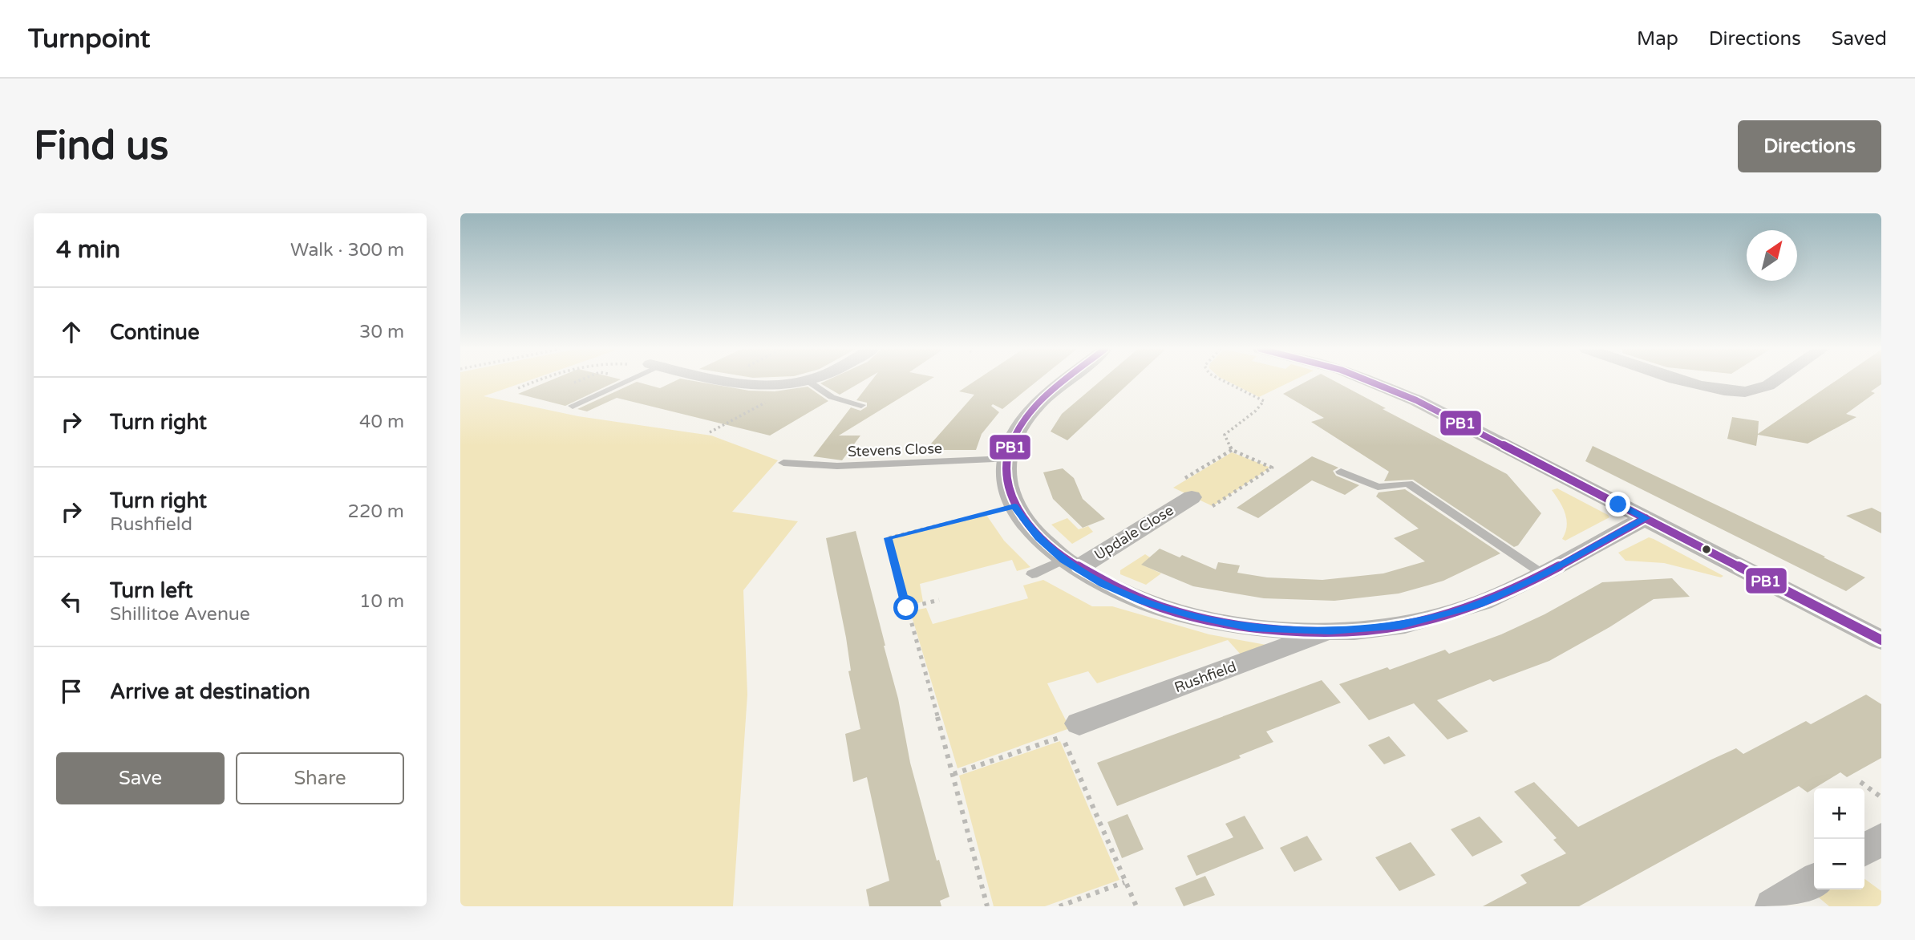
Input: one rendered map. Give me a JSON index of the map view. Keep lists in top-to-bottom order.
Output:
{
  "streets": {
    "street": ["Updale Close", "Rushfield"],
    "lane": ["Stevens Close"]
  },
  "crossings": [
    ["Stevens Close", "Rushfield"],
    ["Updale Close", "Rushfield"]
  ],
  "lines": ["transit line PB1"],
  "north": "top right",
  "page": {
    "header": "Turnpoint",
    "nav": ["Map", "Directions", "Saved"],
    "buttons": [
      "Directions",
      ["Save", "Share"]
    ],
    "title": "Find us",
    "heading": ["4 min", "Walk · 300 m"],
    "list": [
      ["Continue", "30 m"],
      ["Turn right", "40 m"],
      ["Turn right", "Rushfield", "220 m"],
      ["Turn left", "Shillitoe Avenue", "10 m"],
      "Arrive at destination"
    ],
    "map_buttons": ["+", "−"]
  }
}
